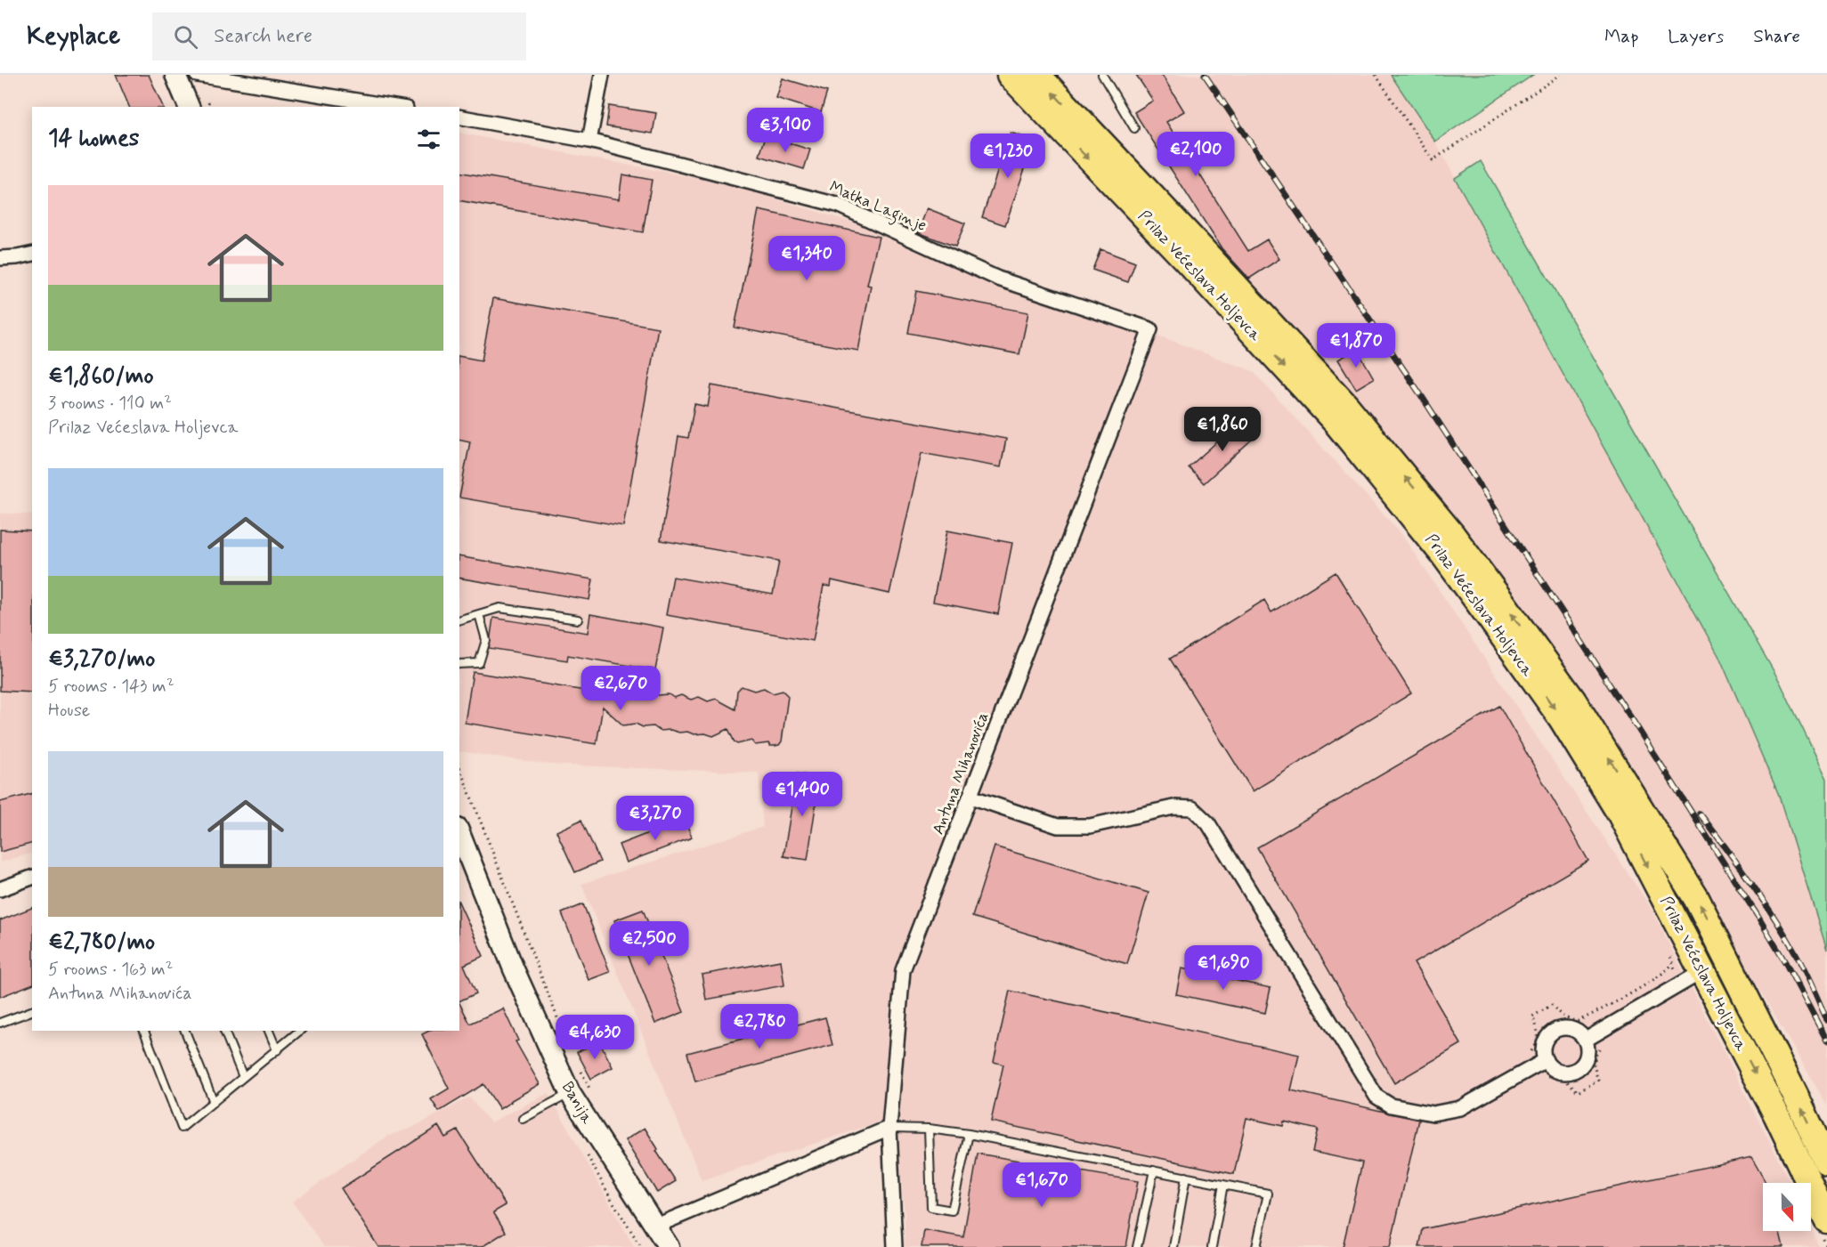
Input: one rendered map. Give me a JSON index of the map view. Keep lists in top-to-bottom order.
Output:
{
  "streets": {
    "highway": ["Prilaz Većeslava Holjevca"],
    "main road": ["Banija"],
    "street": ["Matka Laginje", "Antuna Mihanovića"]
  },
  "crossings": [
    ["Matka Laginje", "Antuna Mihanovića"]
  ],
  "north": "bottom",
  "page": {
    "header": "Keyplace",
    "search": "Search here",
    "nav": ["Map", "Layers", "Share"],
    "heading": "14 homes",
    "price": [
      "€3,100",
      "€2,100",
      "€1,230",
      "€1,340",
      "€1,870",
      "€1,860",
      "€2,670",
      "€1,400",
      "€3,270",
      "€2,500",
      "€1,690",
      "€2,780",
      "€4,630",
      "€1,670"
    ],
    "list": [
      {
        "name": "€1,860/mo",
        "note": "3 rooms · 110 m² · Prilaz Većeslava Holjevca"
      },
      {
        "name": "€3,270/mo",
        "note": "5 rooms · 143 m² · House"
      },
      {
        "name": "€2,780/mo",
        "note": "5 rooms · 163 m² · Antuna Mihanovića"
      }
    ]
  }
}
